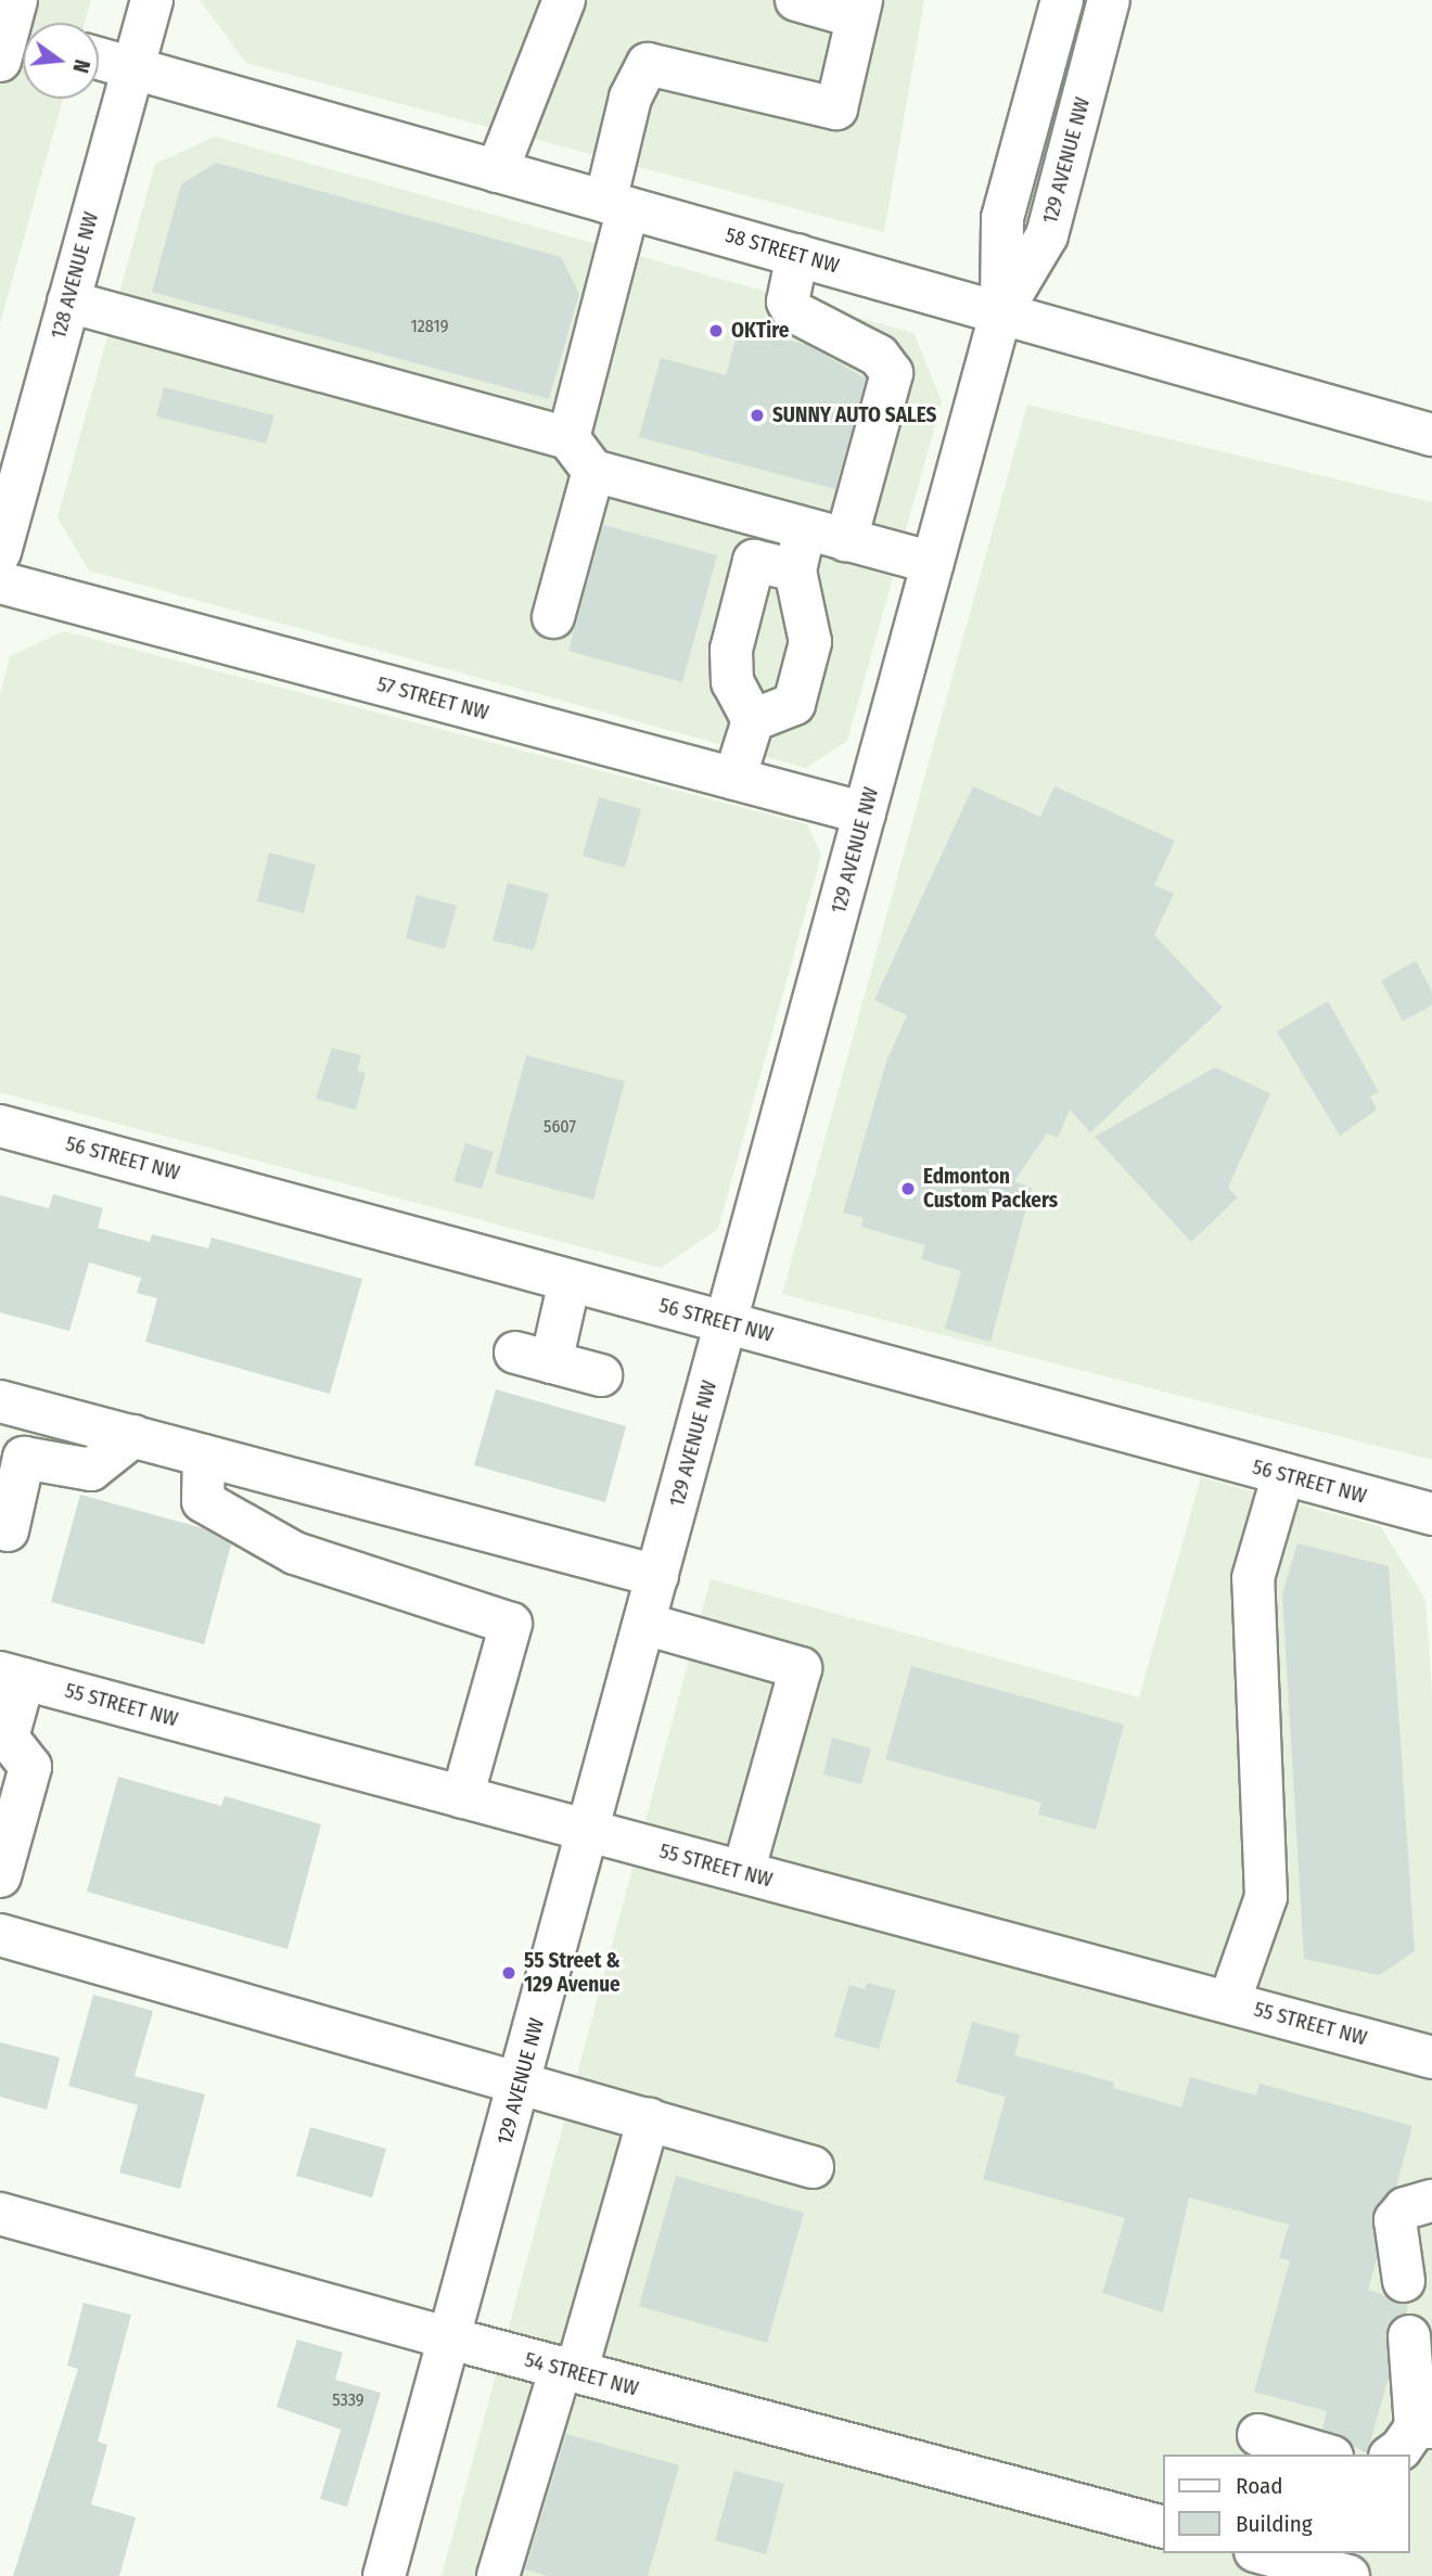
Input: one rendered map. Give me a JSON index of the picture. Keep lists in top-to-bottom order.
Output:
{
  "streets": {
    "street": [
      "129 AVENUE NW",
      "58 STREET NW",
      "128 AVENUE NW",
      "57 STREET NW",
      "56 STREET NW",
      "55 STREET NW",
      "54 STREET NW"
    ]
  },
  "crossings": [
    ["129 AVENUE NW", "58 STREET NW"],
    ["129 AVENUE NW", "57 STREET NW"],
    ["129 AVENUE NW", "56 STREET NW"],
    ["129 AVENUE NW", "55 STREET NW"],
    ["129 AVENUE NW", "54 STREET NW"],
    ["58 STREET NW", "128 AVENUE NW"]
  ],
  "places": [
    "OKTire",
    "SUNNY AUTO SALES",
    "Edmonton Custom Packers",
    "55 Street & 129 Avenue"
  ],
  "house_numbers": ["12819", "5607", "5339"],
  "legend": ["Road", "Building"],
  "north": "right"
}
